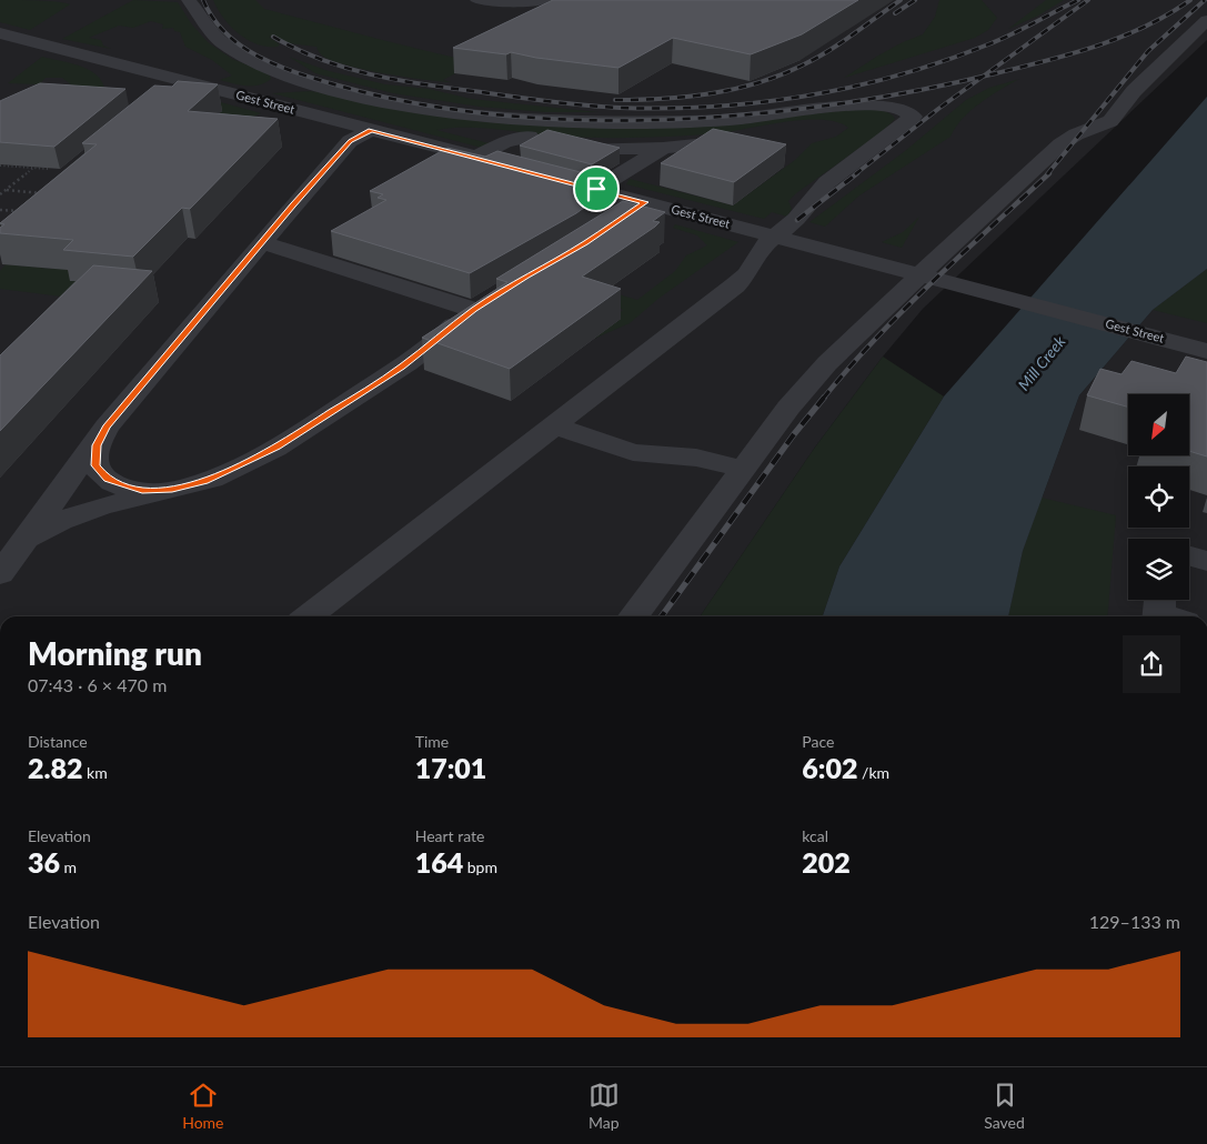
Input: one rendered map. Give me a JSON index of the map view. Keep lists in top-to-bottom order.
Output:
{
  "streets": {
    "street": ["Gest Street"]
  },
  "water": ["Mill Creek"],
  "north": "bottom left",
  "page": {
    "heading": ["Morning run", "07:43 · 6 × 470 m"],
    "stats": [
      ["Distance", "2.82 km"],
      ["Time", "17:01"],
      ["Pace", "6:02 /km"],
      ["Elevation", "36 m"],
      ["Heart rate", "164 bpm"],
      ["kcal", "202"]
    ],
    "chart": ["Elevation", "129–133 m"],
    "tabs": ["Home", "Map", "Saved"]
  }
}
